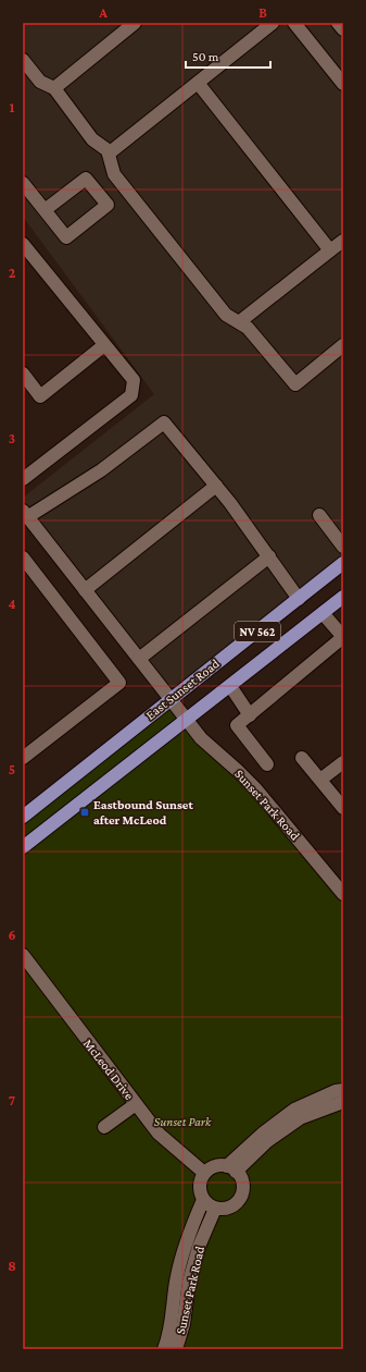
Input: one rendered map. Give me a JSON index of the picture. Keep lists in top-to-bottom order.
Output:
{
  "streets": {
    "main road": ["NV 562", "East Sunset Road"],
    "street": ["Sunset Park Road", "McLeod Drive"]
  },
  "crossings": [
    ["East Sunset Road", "Sunset Park Road"],
    ["Sunset Park Road", "McLeod Drive"]
  ],
  "parks": ["Sunset Park"],
  "places": {
    "transit": ["Eastbound Sunset after McLeod"]
  },
  "scale_bar": "50 m",
  "grid": {
    "columns": ["A", "B"],
    "rows": [
      "1",
      "2",
      "3",
      "4",
      "5",
      "6",
      "7",
      "8"
    ]
  }
}
